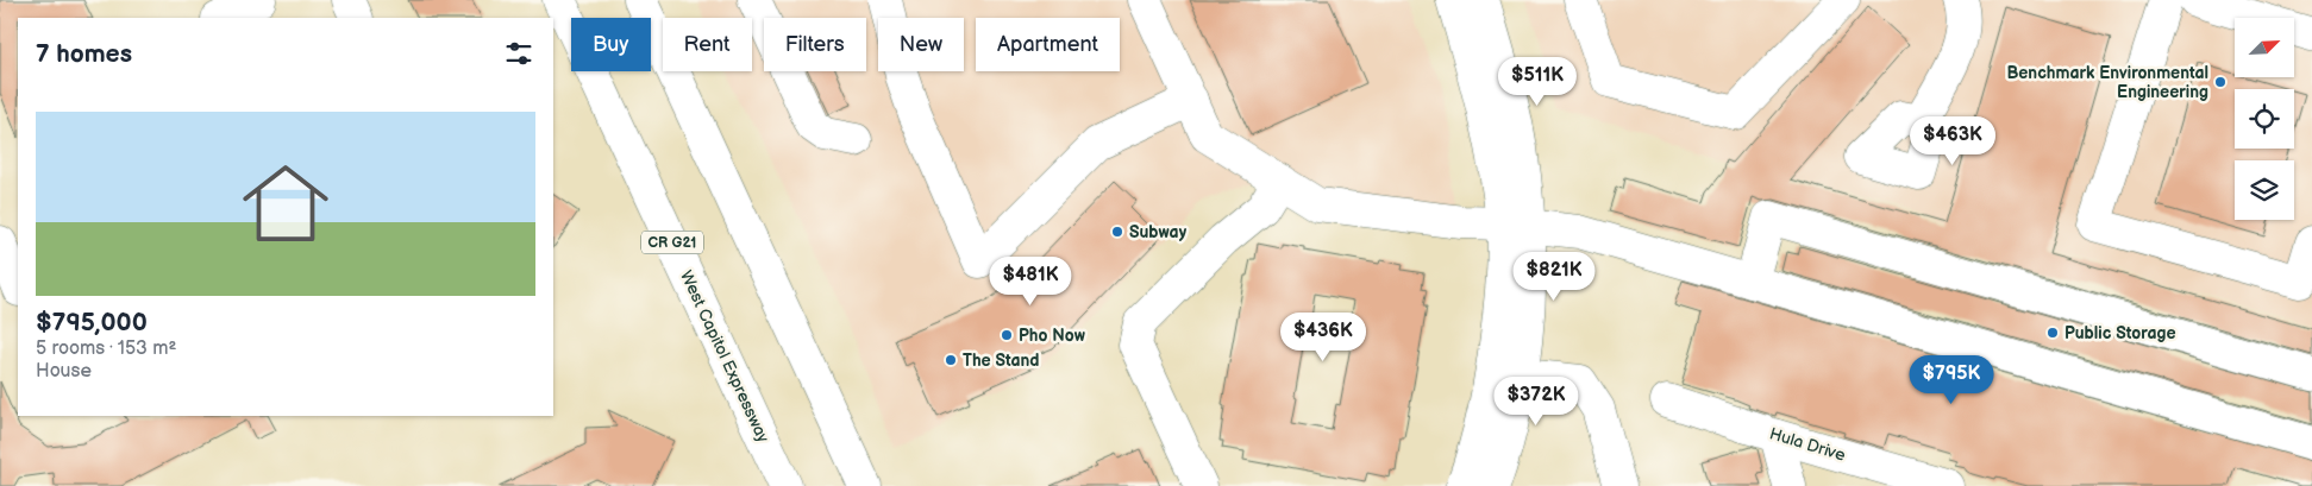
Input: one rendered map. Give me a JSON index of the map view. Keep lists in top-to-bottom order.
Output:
{
  "streets": {
    "main road": ["CR G21", "West Capitol Expressway", "Hula Drive"]
  },
  "places": [
    "Benchmark Environmental Engineering",
    "Subway",
    "Public Storage",
    "Pho Now",
    "The Stand"
  ],
  "north": "top right",
  "page": {
    "chip": [
      "Buy",
      "Rent",
      "Filters",
      "New",
      "Apartment"
    ],
    "heading": "7 homes",
    "price": [
      "$511K",
      "$463K",
      "$821K",
      "$481K",
      "$436K",
      "$795K",
      "$372K"
    ],
    "list": [
      {
        "name": "$795,000",
        "note": "5 rooms · 153 m² · House"
      }
    ]
  }
}
